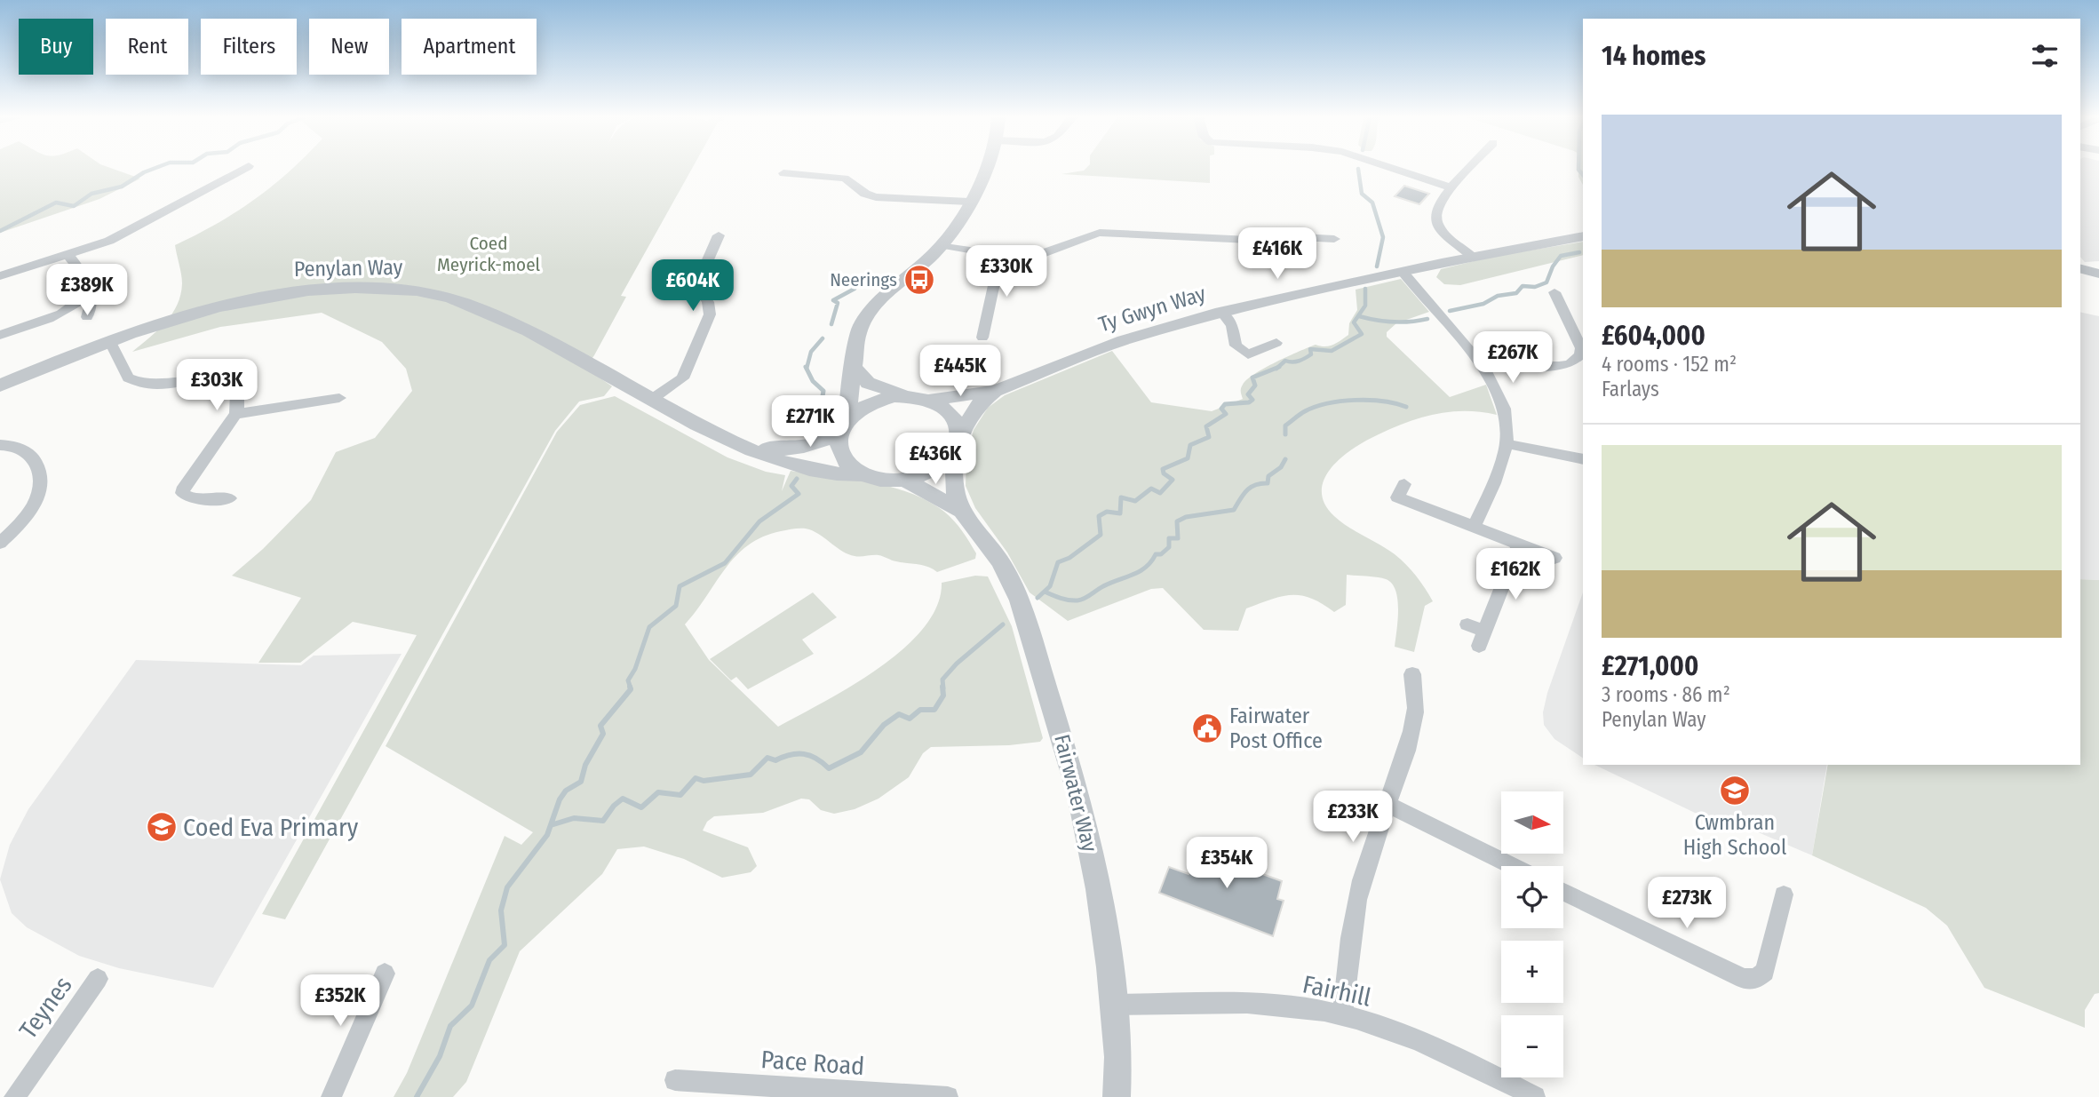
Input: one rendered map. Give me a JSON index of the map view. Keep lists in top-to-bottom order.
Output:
{
  "streets": {
    "street": [
      "Penylan Way",
      "Ty Gwyn Way",
      "Fairwater Way",
      "Fairhill",
      "Teynes",
      "Pace Road"
    ]
  },
  "crossings": [
    ["Penylan Way", "Ty Gwyn Way"],
    ["Penylan Way", "Fairwater Way"],
    ["Ty Gwyn Way", "Fairwater Way"],
    ["Fairwater Way", "Fairhill"]
  ],
  "parks": ["Coed Meyrick-moel"],
  "places": {
    "bus stop": ["Neerings"],
    "public building": ["Fairwater Post Office"],
    "school or university": ["Cwmbran High School", "Coed Eva Primary"]
  },
  "north": "right",
  "page": {
    "chip": [
      "Buy",
      "Rent",
      "Filters",
      "New",
      "Apartment"
    ],
    "heading": "14 homes",
    "list": [
      {
        "name": "£604,000",
        "note": "4 rooms · 152 m² · Farlays"
      },
      {
        "name": "£271,000",
        "note": "3 rooms · 86 m² · Penylan Way"
      }
    ],
    "price": [
      "£416K",
      "£330K",
      "£604K",
      "£389K",
      "£267K",
      "£445K",
      "£303K",
      "£271K",
      "£436K",
      "£162K",
      "£233K",
      "£354K",
      "£273K",
      "£352K"
    ],
    "map_buttons": ["+", "−"]
  }
}
